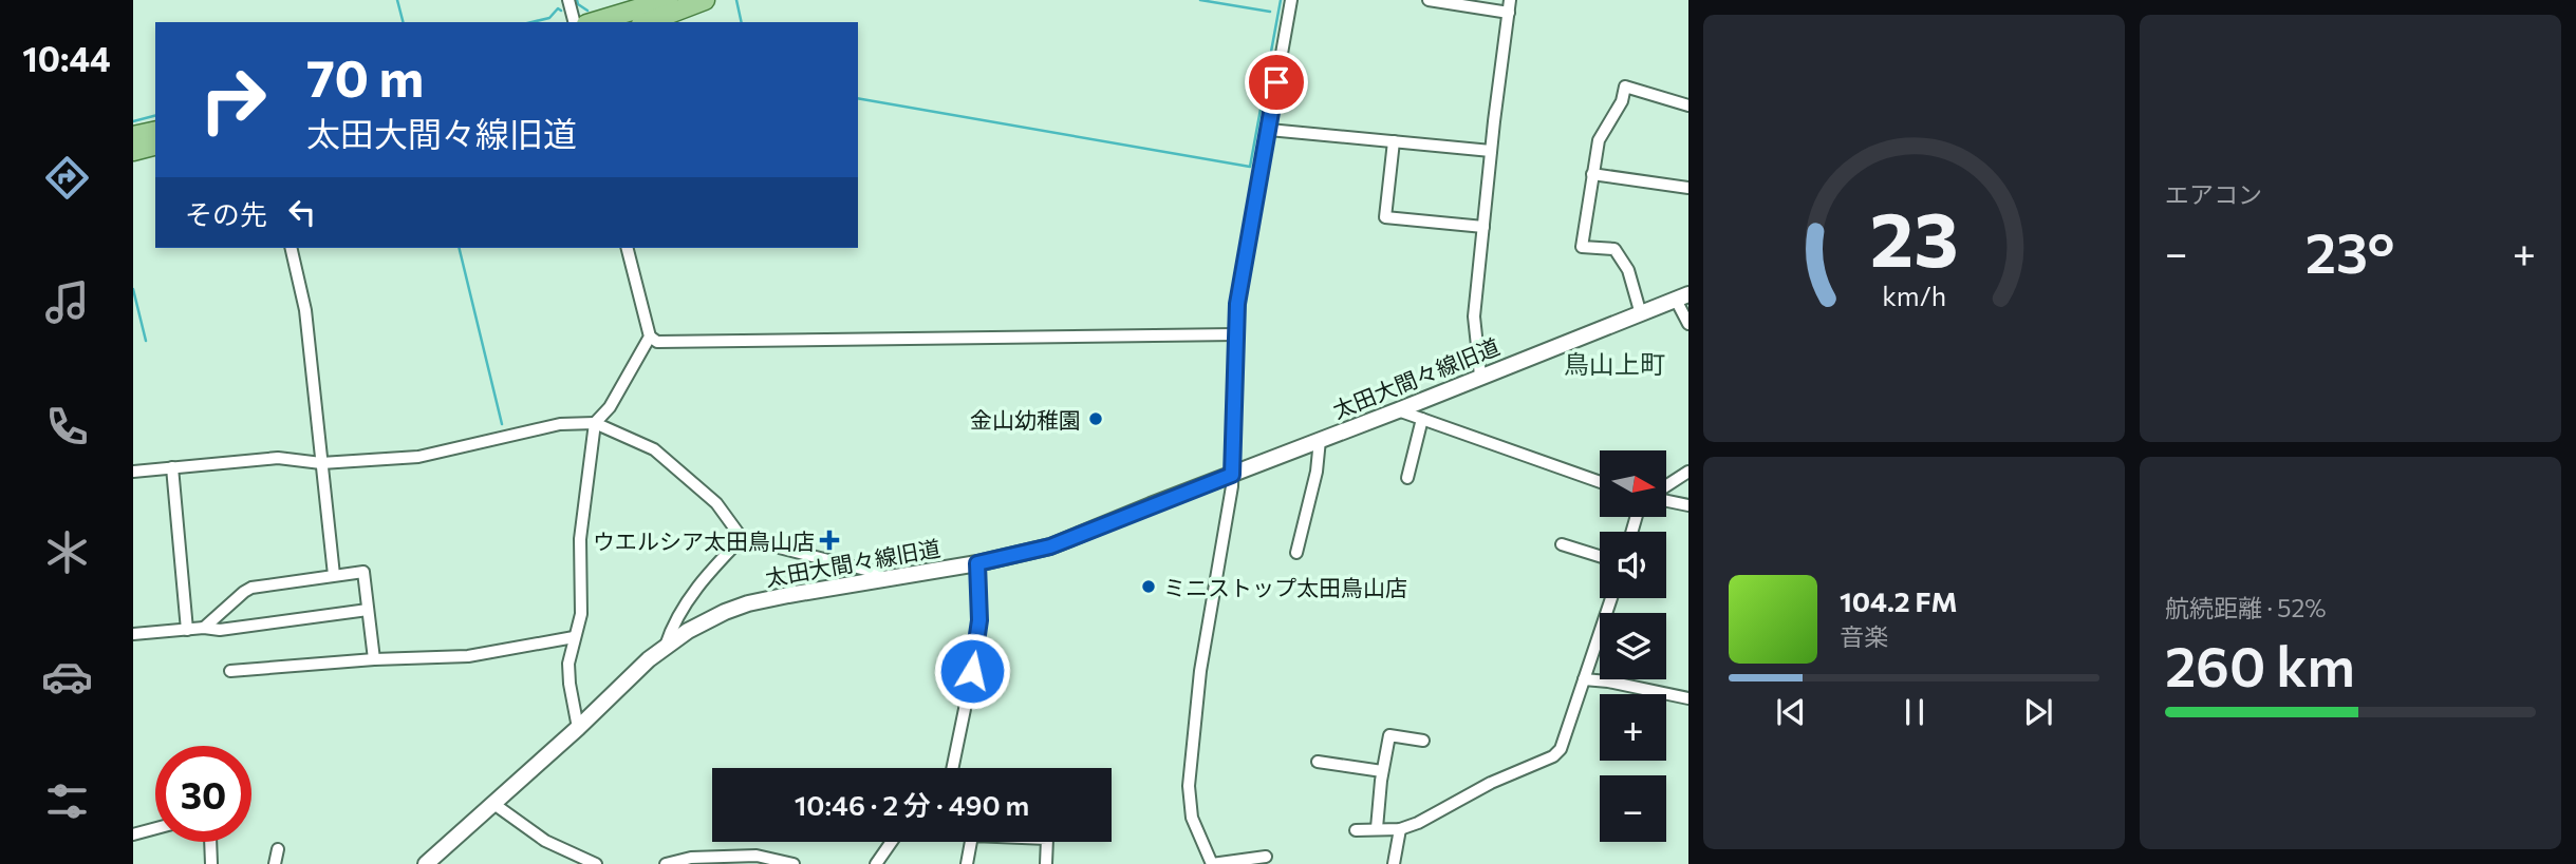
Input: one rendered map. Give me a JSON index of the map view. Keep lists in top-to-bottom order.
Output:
{
  "streets": {
    "street": ["太田大間々線旧道"]
  },
  "districts": ["鳥山上町"],
  "places": {
    "other": ["金山幼稚園", "ミニストップ太田鳥山店"],
    "health": ["ウエルシア太田鳥山店"]
  },
  "north": "right",
  "page": {
    "tabs": "10:44",
    "tile": [
      "エアコン",
      ["航続距離 · 52%", "260 km"]
    ],
    "turn": ["70 m", "太田大間々線旧道"],
    "then": "その先",
    "heat": ["−", "23°", "+"],
    "map_buttons": ["+", "−"],
    "song": ["104.2 FM", "音楽"],
    "limit": "30",
    "trip": "10:46 · 2 分 · 490 m",
    "gauge": ["23", "km/h"]
  }
}
